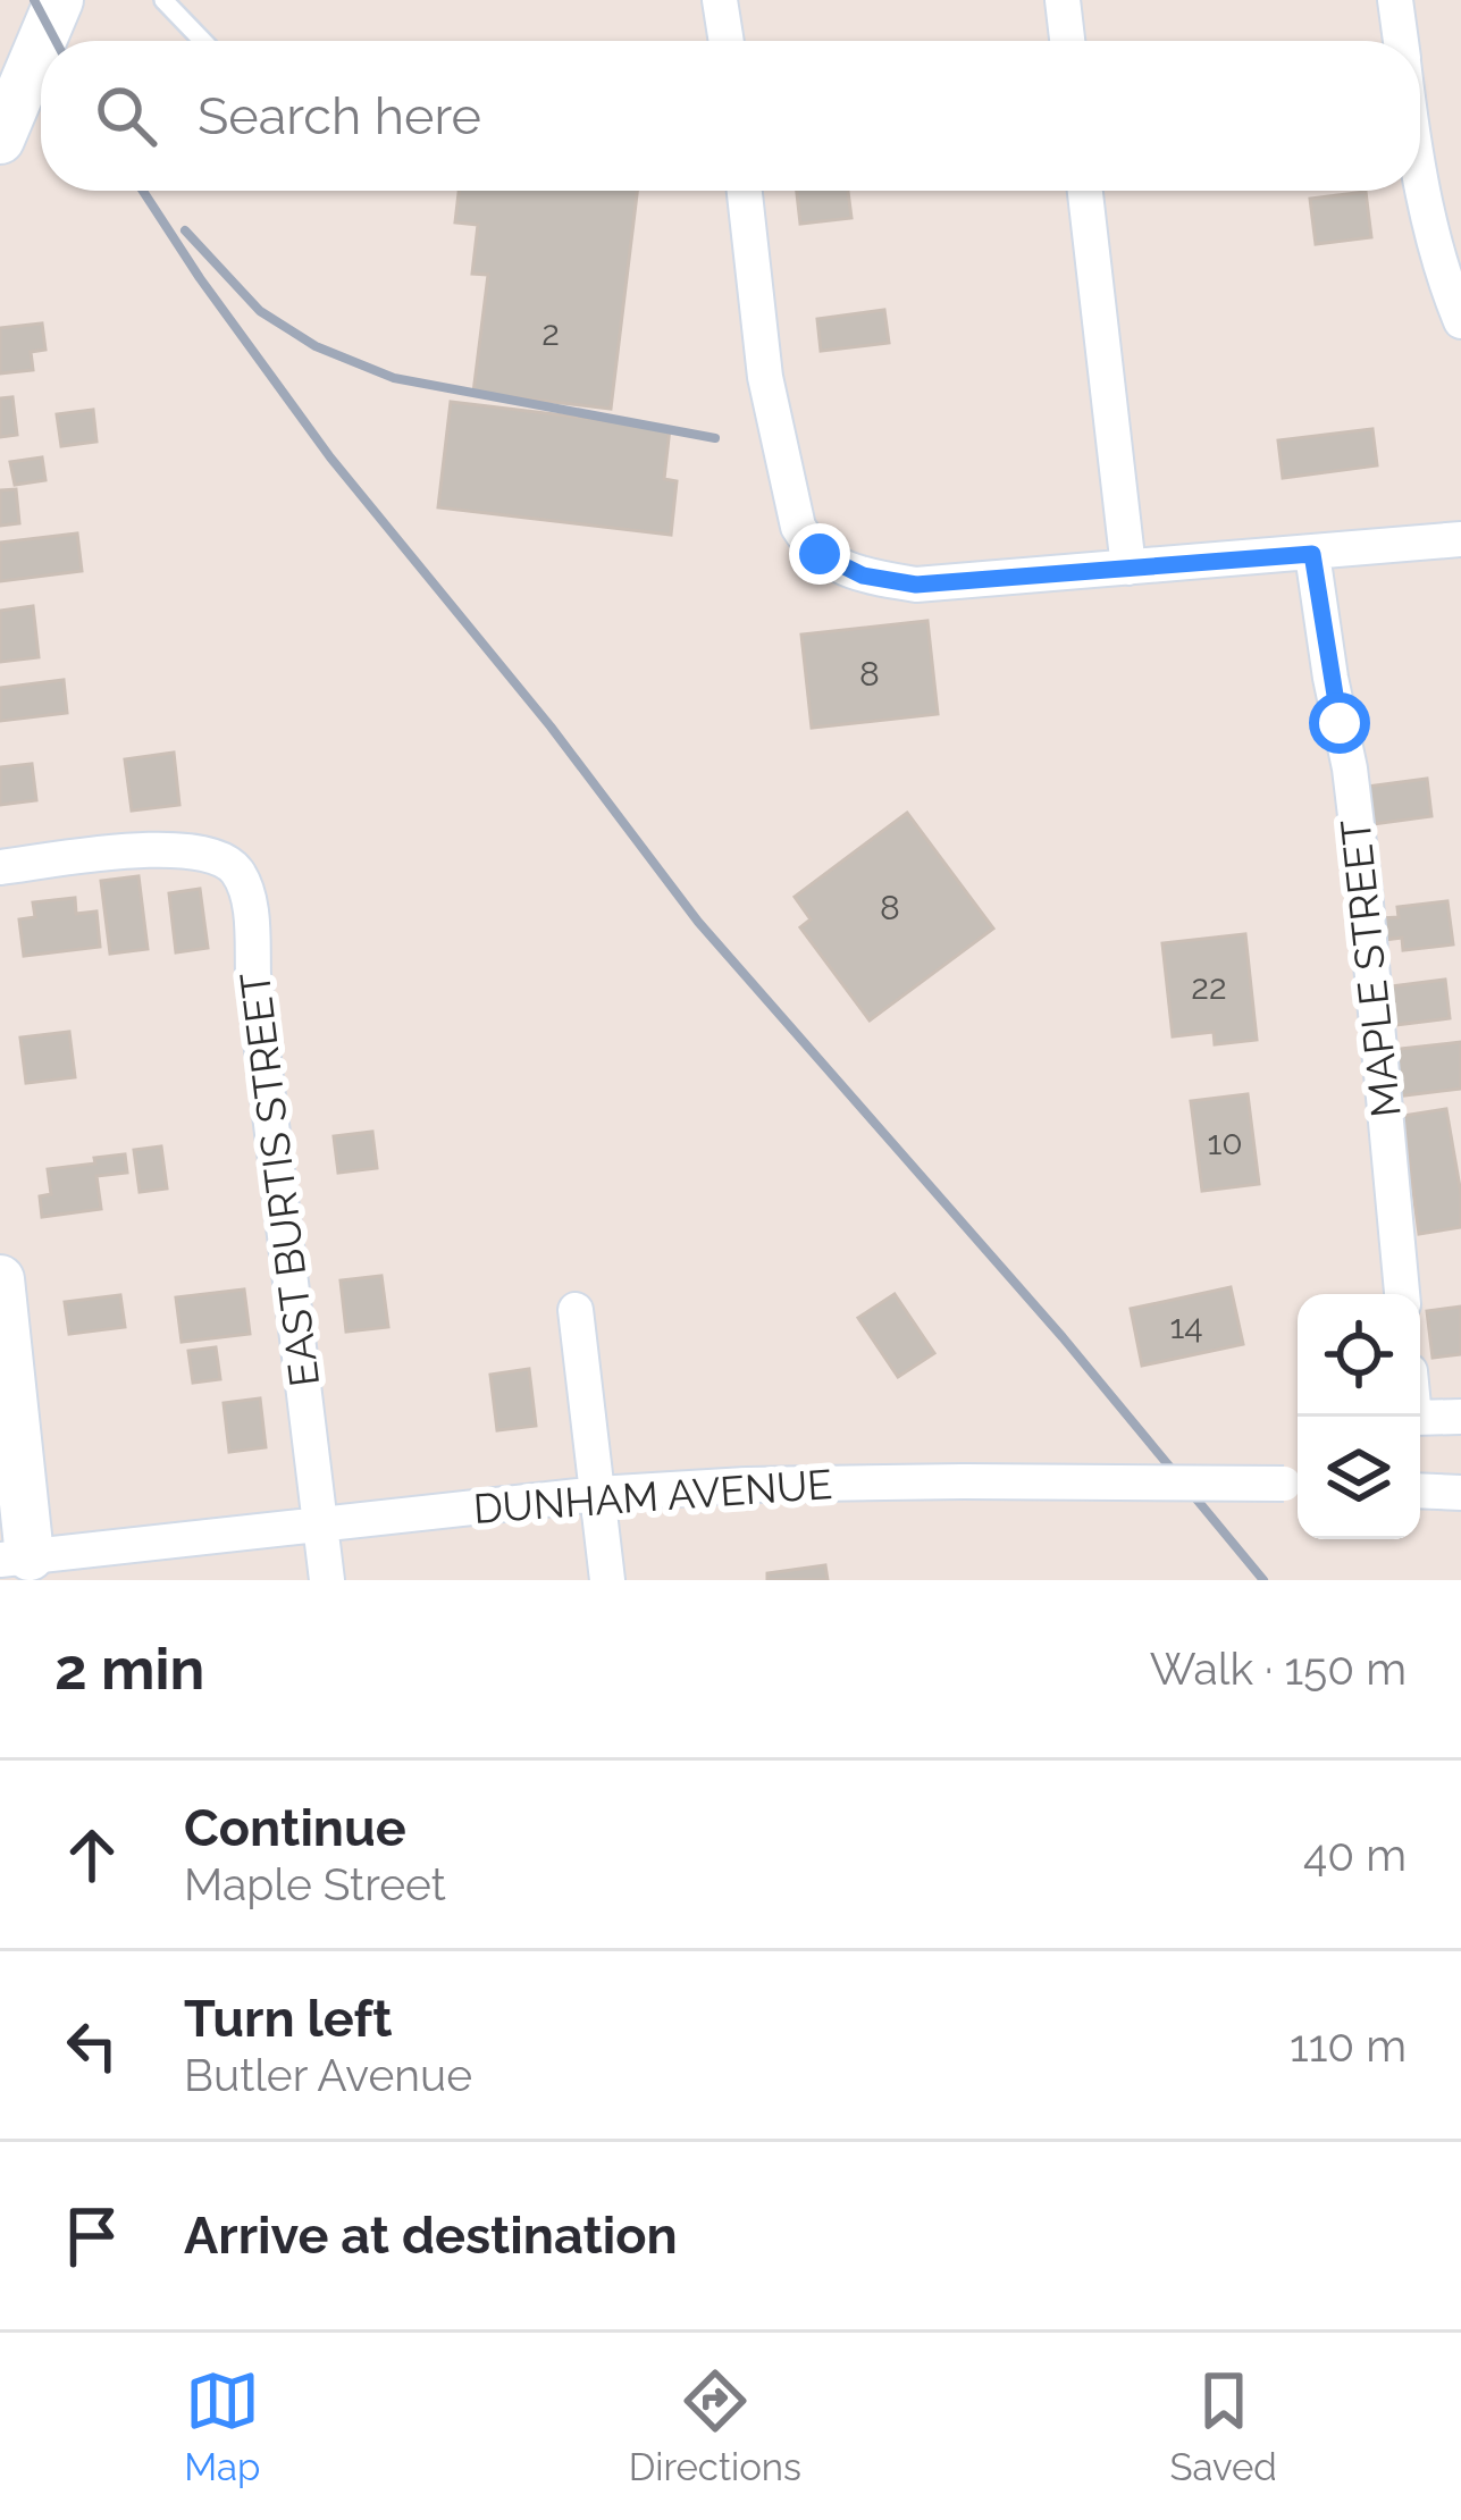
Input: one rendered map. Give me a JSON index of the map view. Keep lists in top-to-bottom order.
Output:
{
  "streets": {
    "street": ["MAPLE STREET", "EAST BURTIS STREET", "DUNHAM AVENUE"]
  },
  "crossings": [
    ["EAST BURTIS STREET", "DUNHAM AVENUE"]
  ],
  "house_numbers": [
    "2",
    "8",
    "8",
    "22",
    "10",
    "14"
  ],
  "page": {
    "search": "Search here",
    "heading": ["2 min", "Walk · 150 m"],
    "list": [
      ["Continue", "Maple Street", "40 m"],
      ["Turn left", "Butler Avenue", "110 m"],
      "Arrive at destination"
    ],
    "nav": ["Map", "Directions", "Saved"]
  }
}
